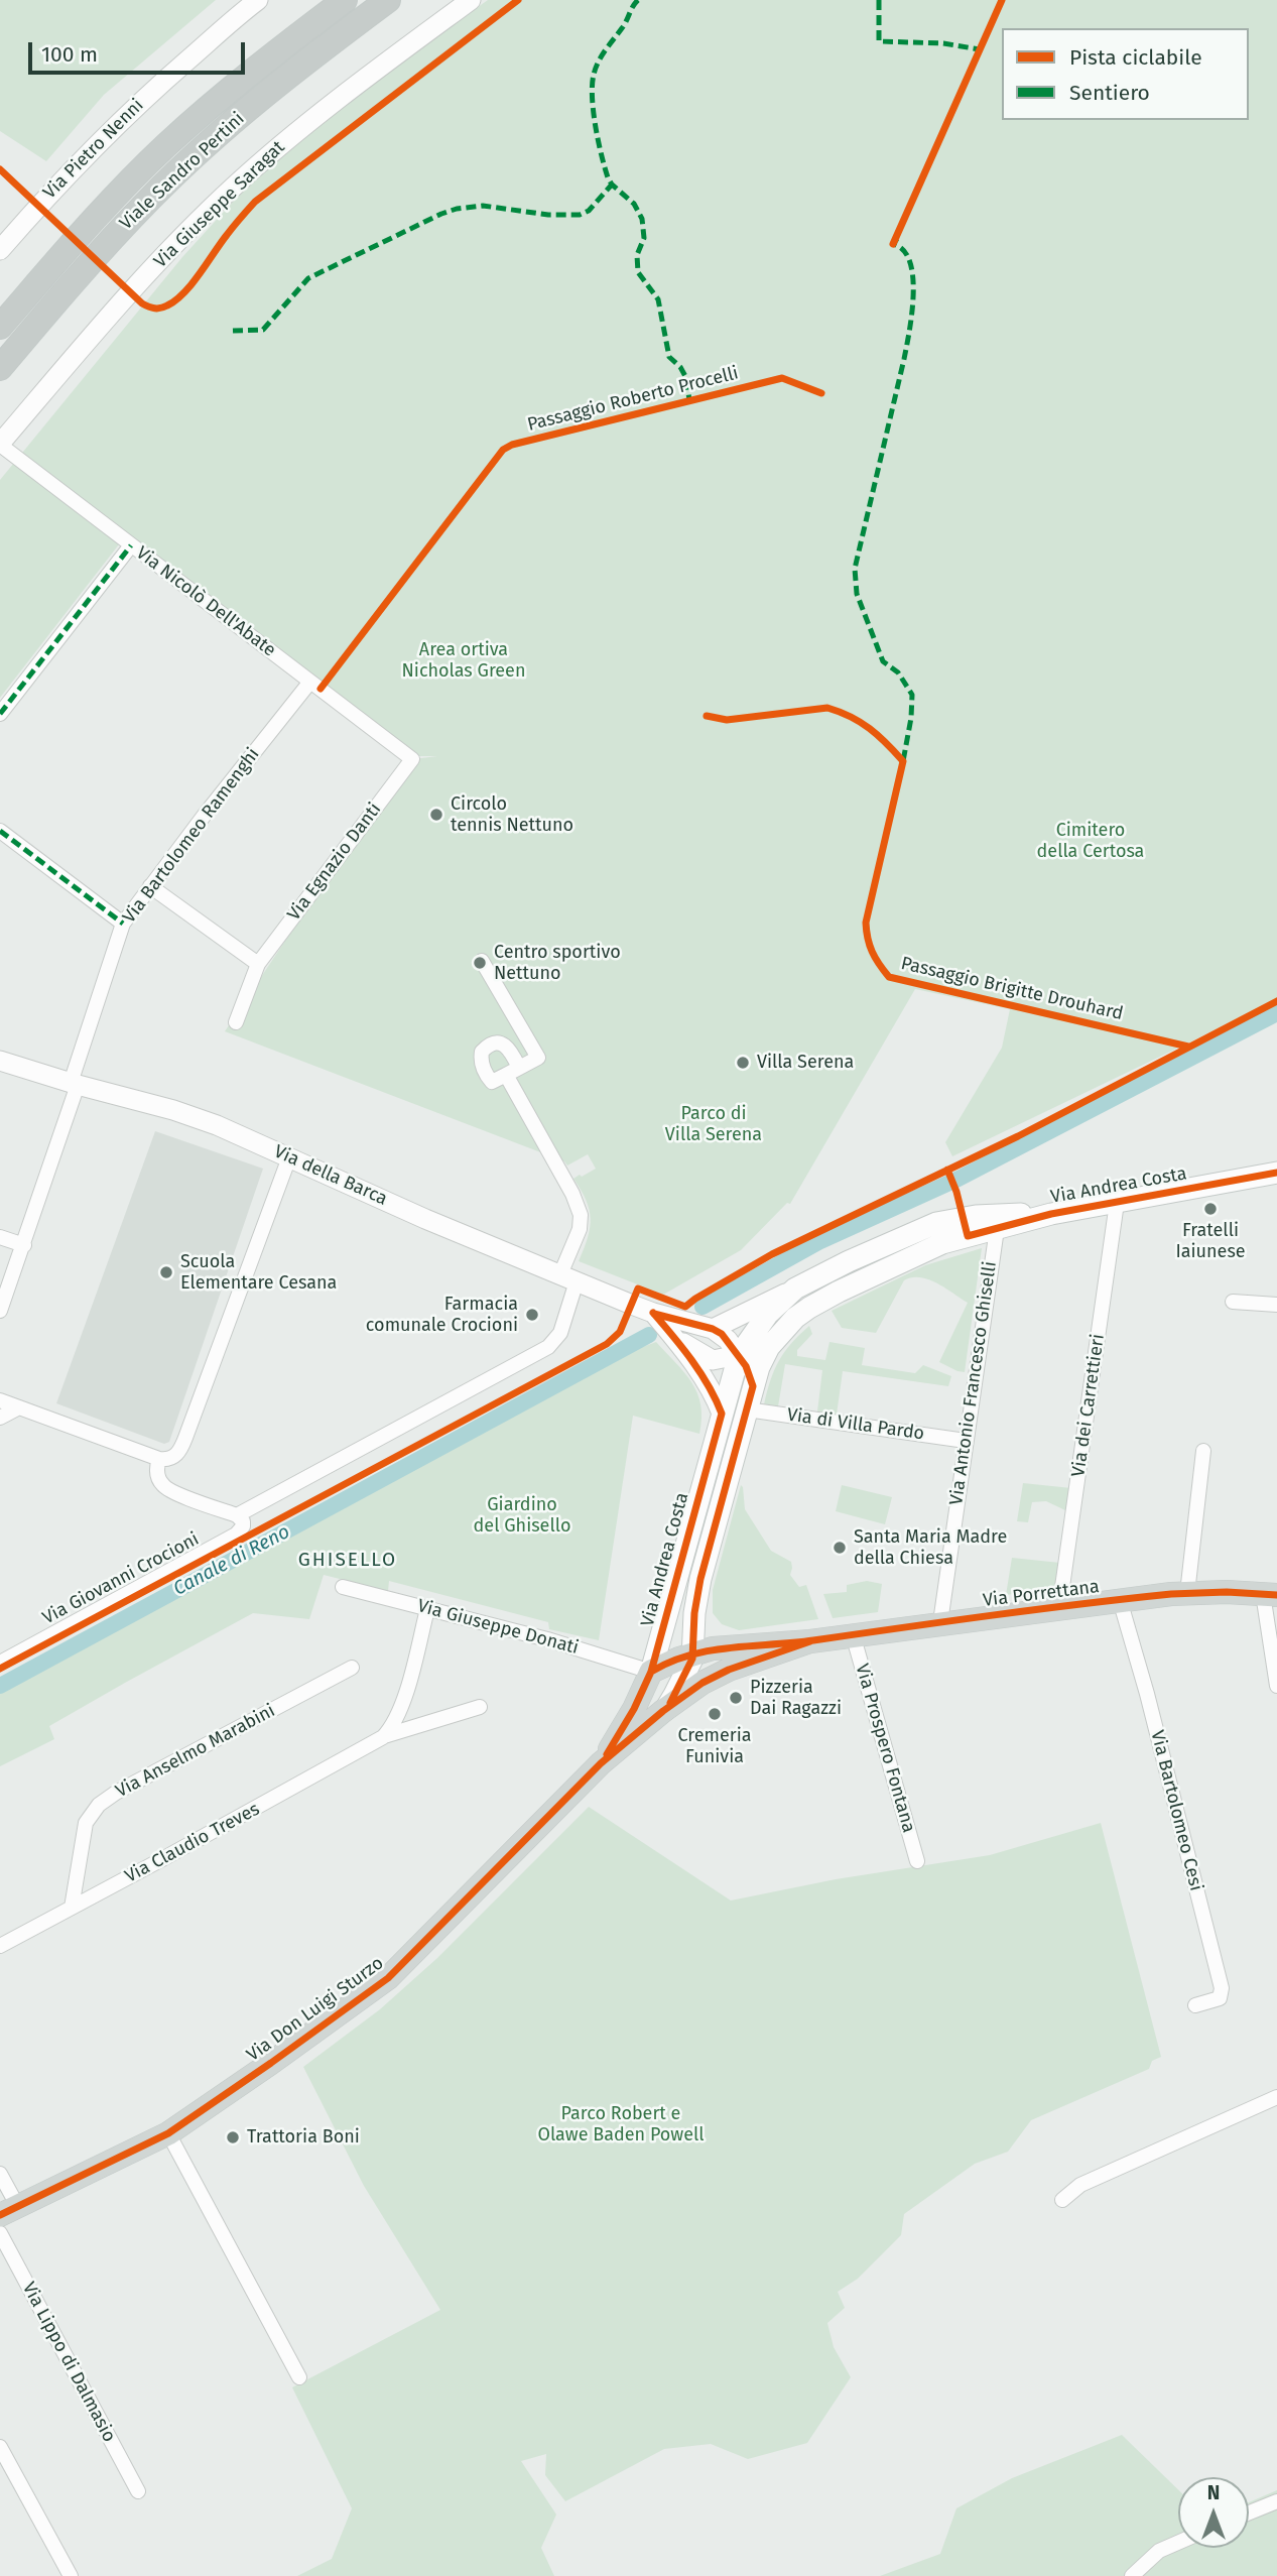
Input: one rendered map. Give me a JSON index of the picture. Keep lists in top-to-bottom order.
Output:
{
  "streets": {
    "highway": ["Viale Sandro Pertini"],
    "main road": ["Via Andrea Costa", "Via Porrettana", "Via Don Luigi Sturzo"],
    "street": [
      "Via Pietro Nenni",
      "Via Giuseppe Saragat",
      "Via Nicolò Dell'Abate",
      "Via Bartolomeo Ramenghi",
      "Via Egnazio Danti",
      "Via della Barca",
      "Via Antonio Francesco Ghiselli",
      "Via dei Carrettieri",
      "Via di Villa Pardo",
      "Via Giovanni Crocioni",
      "Via Giuseppe Donati",
      "Via Prospero Fontana",
      "Via Anselmo Marabini",
      "Via Bartolomeo Cesi",
      "Via Claudio Treves",
      "Via Lippo di Dalmasio"
    ],
    "cycle path": ["Passaggio Roberto Procelli", "Passaggio Brigitte Drouhard"]
  },
  "crossings": [
    ["Via Giuseppe Saragat", "Via Nicolò Dell'Abate"],
    ["Via Nicolò Dell'Abate", "Via Bartolomeo Ramenghi"],
    ["Via Nicolò Dell'Abate", "Via Egnazio Danti"],
    ["Via Bartolomeo Ramenghi", "Via della Barca"],
    ["Via della Barca", "Via Andrea Costa"],
    ["Via Andrea Costa", "Via Antonio Francesco Ghiselli"],
    ["Via Andrea Costa", "Via dei Carrettieri"],
    ["Via Andrea Costa", "Via di Villa Pardo"],
    ["Via Andrea Costa", "Via Porrettana"],
    ["Via Andrea Costa", "Via Giuseppe Donati"],
    ["Via Andrea Costa", "Via Don Luigi Sturzo"],
    ["Via Antonio Francesco Ghiselli", "Via di Villa Pardo"],
    ["Via Antonio Francesco Ghiselli", "Via Porrettana"],
    ["Via dei Carrettieri", "Via Porrettana"],
    ["Via Porrettana", "Via Giuseppe Donati"],
    ["Via Porrettana", "Via Prospero Fontana"],
    ["Via Porrettana", "Via Bartolomeo Cesi"],
    ["Via Porrettana", "Via Don Luigi Sturzo"],
    ["Via Giuseppe Donati", "Via Claudio Treves"],
    ["Via Giuseppe Donati", "Via Don Luigi Sturzo"],
    ["Via Anselmo Marabini", "Via Claudio Treves"]
  ],
  "districts": ["GHISELLO"],
  "water": ["Canale di Reno"],
  "parks": [
    "Area ortiva Nicholas Green",
    "Cimitero della Certosa",
    "Parco di Villa Serena",
    "Giardino del Ghisello",
    "Parco Robert e Olawe Baden Powell"
  ],
  "places": [
    "Circolo tennis Nettuno",
    "Centro sportivo Nettuno",
    "Villa Serena",
    "Fratelli Iaiunese",
    "Scuola Elementare Cesana",
    "Farmacia comunale Crocioni",
    "Santa Maria Madre della Chiesa",
    "Pizzeria Dai Ragazzi",
    "Cremeria Funivia",
    "Trattoria Boni"
  ],
  "legend": ["Pista ciclabile", "Sentiero"],
  "scale_bar": "100 m",
  "north": "top"
}
